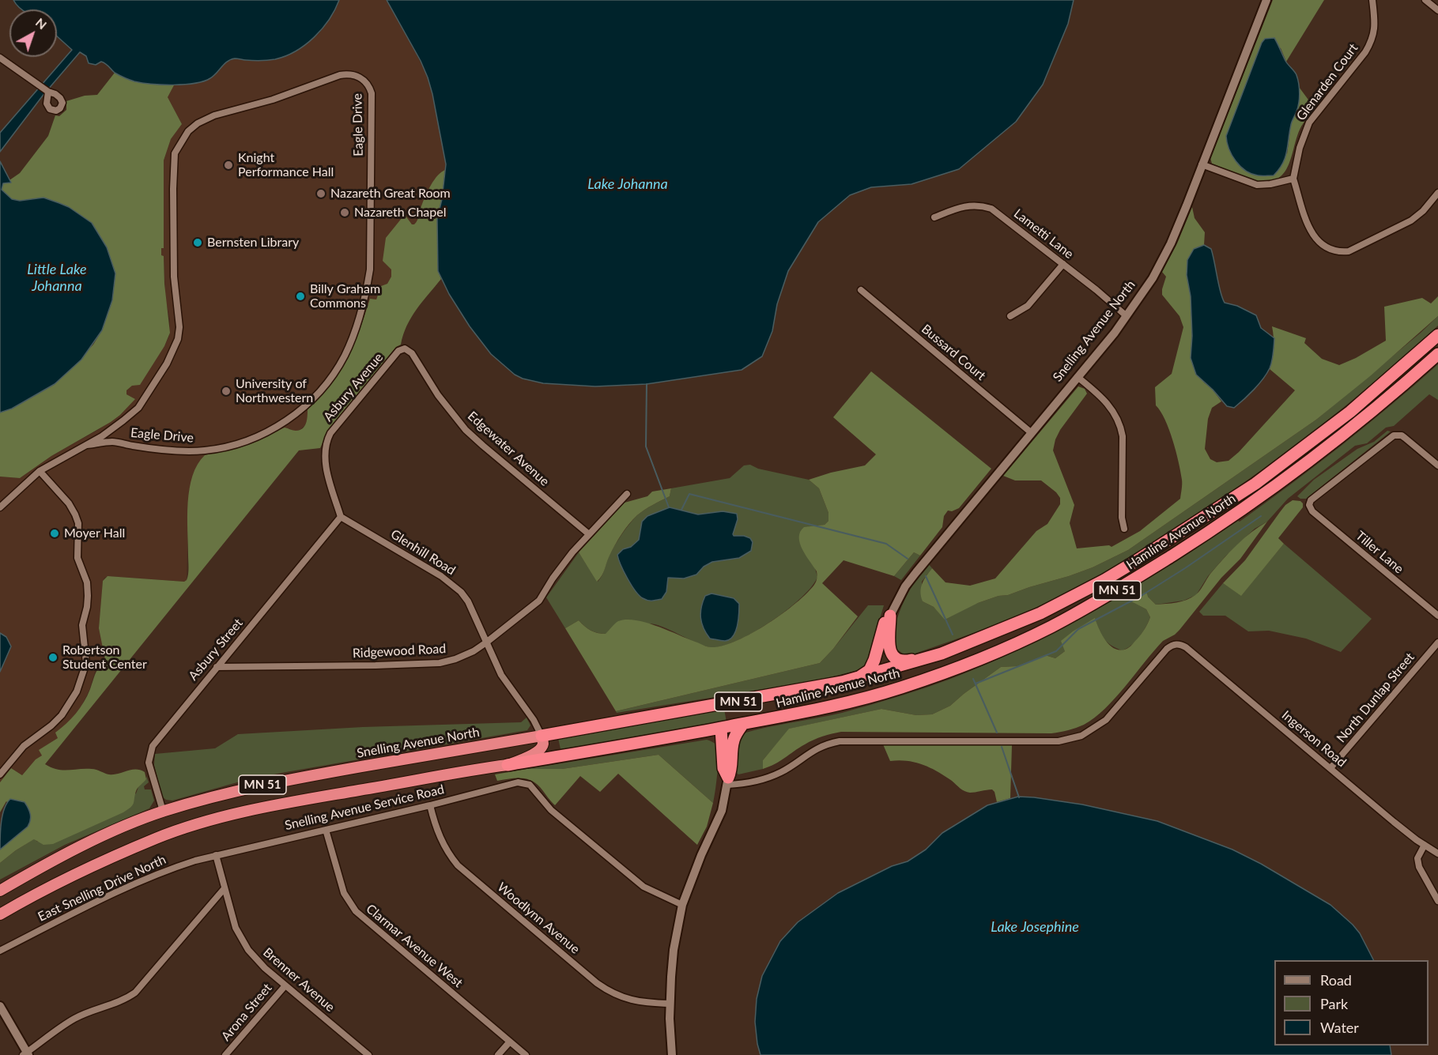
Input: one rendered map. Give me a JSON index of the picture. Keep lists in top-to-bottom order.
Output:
{
  "streets": {
    "highway": ["Snelling Avenue North", "Hamline Avenue North", "MN 51"],
    "street": [
      "Glenarden Court",
      "Eagle Drive",
      "Lametti Lane",
      "Bussard Court",
      "Asbury Avenue",
      "Edgewater Avenue",
      "Glenhill Road",
      "Tiller Lane",
      "Asbury Street",
      "Ridgewood Road",
      "North Dunlap Street",
      "Ingerson Road",
      "Snelling Avenue Service Road",
      "East Snelling Drive North",
      "Woodlynn Avenue",
      "Clarmar Avenue West",
      "Brenner Avenue",
      "Arona Street"
    ]
  },
  "crossings": [
    ["Lametti Lane", "Snelling Avenue North"],
    ["Snelling Avenue North", "Bussard Court"],
    ["Snelling Avenue North", "Hamline Avenue North"],
    ["Snelling Avenue North", "Glenhill Road"],
    ["Snelling Avenue North", "Asbury Street"],
    ["Asbury Avenue", "Edgewater Avenue"],
    ["Asbury Avenue", "Glenhill Road"],
    ["Asbury Avenue", "Asbury Street"],
    ["Edgewater Avenue", "Ridgewood Road"],
    ["Hamline Avenue North", "MN 51"],
    ["Glenhill Road", "Asbury Street"],
    ["Glenhill Road", "Ridgewood Road"],
    ["Asbury Street", "Ridgewood Road"],
    ["North Dunlap Street", "Ingerson Road"],
    ["Snelling Avenue Service Road", "East Snelling Drive North"],
    ["Snelling Avenue Service Road", "Woodlynn Avenue"],
    ["Snelling Avenue Service Road", "Clarmar Avenue West"],
    ["Snelling Avenue Service Road", "Brenner Avenue"],
    ["East Snelling Drive North", "Brenner Avenue"],
    ["Brenner Avenue", "Arona Street"]
  ],
  "water": ["Lake Johanna", "Little Lake Johanna", "Lake Josephine"],
  "places": [
    "Knight Performance Hall",
    "Nazareth Great Room",
    "Nazareth Chapel",
    "Bernsten Library",
    "Billy Graham Commons",
    "University of Northwestern",
    "Moyer Hall",
    "Robertson Student Center"
  ],
  "legend": ["Road", "Park", "Water"],
  "north": "top right"
}
